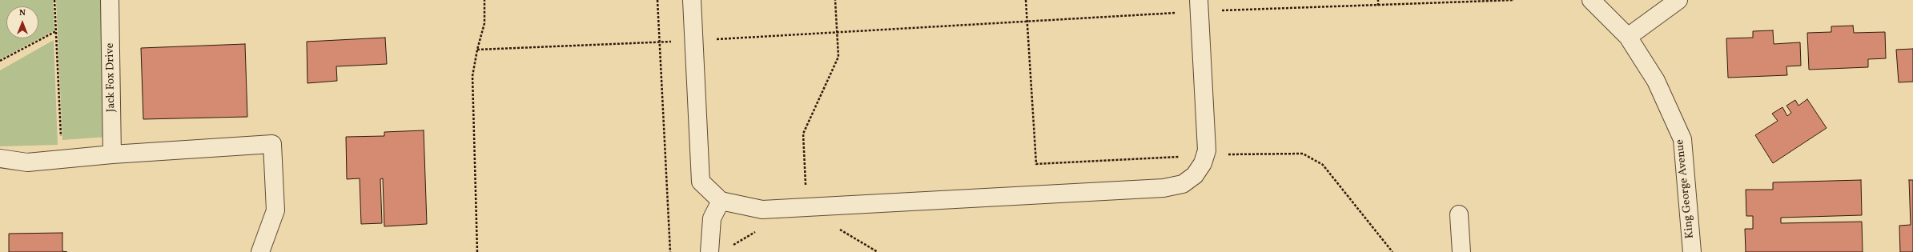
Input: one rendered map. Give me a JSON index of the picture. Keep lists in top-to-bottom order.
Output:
{
  "streets": {
    "street": ["Jack Fox Drive", "King George Avenue"]
  },
  "north": "top"
}
